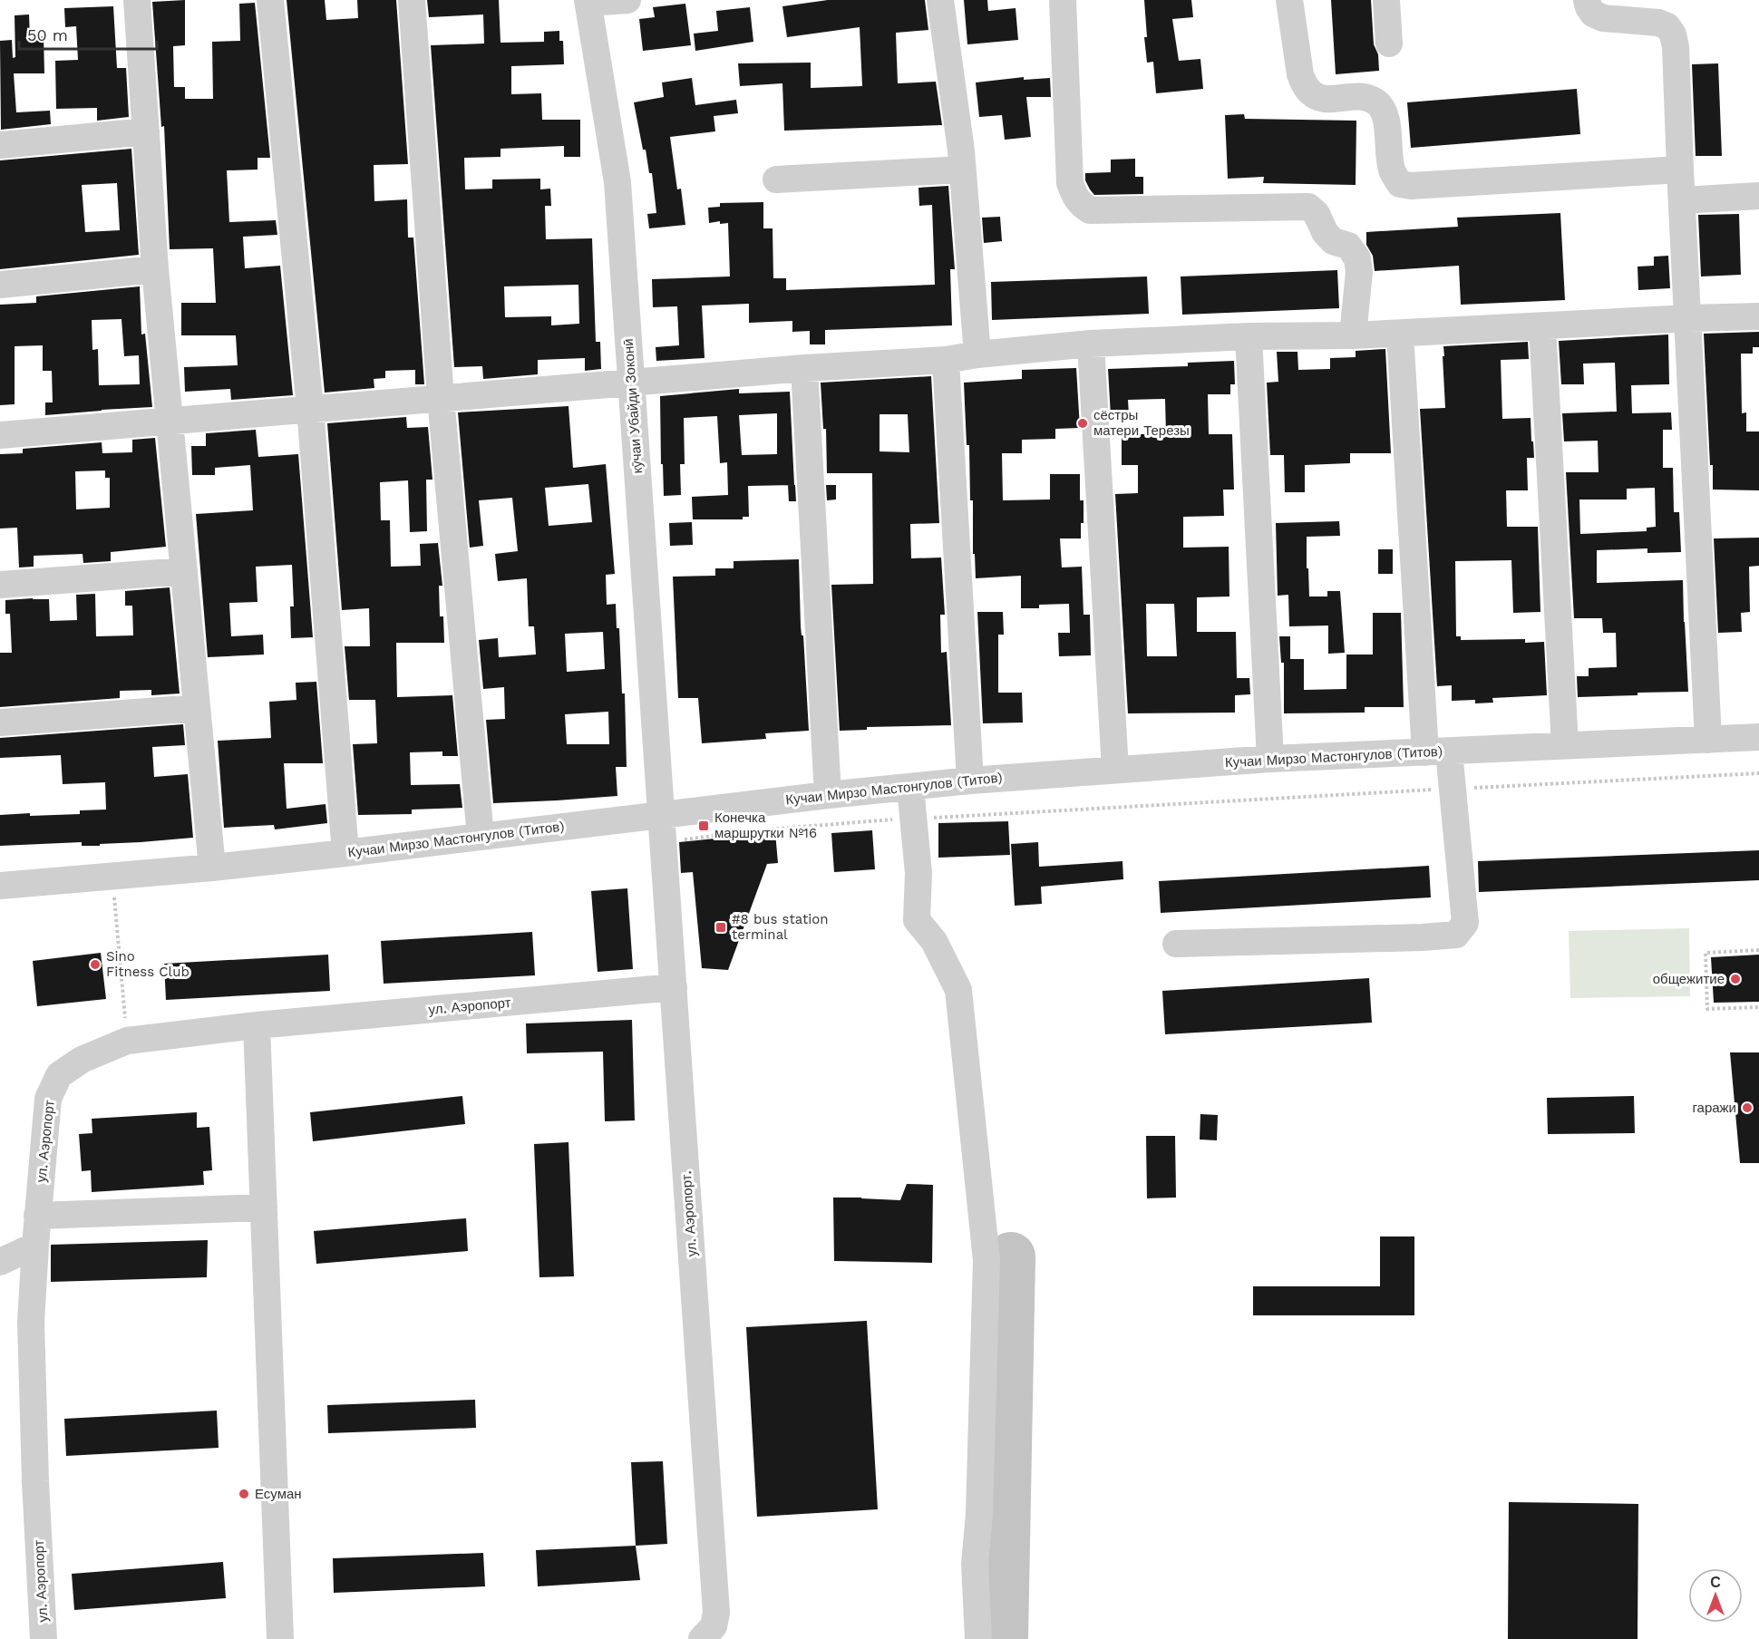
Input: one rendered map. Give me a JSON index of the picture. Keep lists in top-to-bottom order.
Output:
{
  "streets": {
    "street": [
      "кӯчаи Убайди Зоконӣ",
      "Кучаи Мирзо Мастонгулов (Титов)",
      "ул. Аэропорт",
      "ул. Аэропорт."
    ]
  },
  "crossings": [
    ["кӯчаи Убайди Зоконӣ", "Кучаи Мирзо Мастонгулов (Титов)"],
    ["кӯчаи Убайди Зоконӣ", "ул. Аэропорт."],
    ["Кучаи Мирзо Мастонгулов (Титов)", "ул. Аэропорт."],
    ["ул. Аэропорт", "ул. Аэропорт."]
  ],
  "places": {
    "other": [
      "сёстры матери Терезы",
      "Sino Fitness Club",
      "общежитие",
      "гаражи",
      "Есуман"
    ],
    "transit": ["Конечка маршрутки №16", "#8 bus station terminal"]
  },
  "scale_bar": "50 m",
  "north": "top"
}
